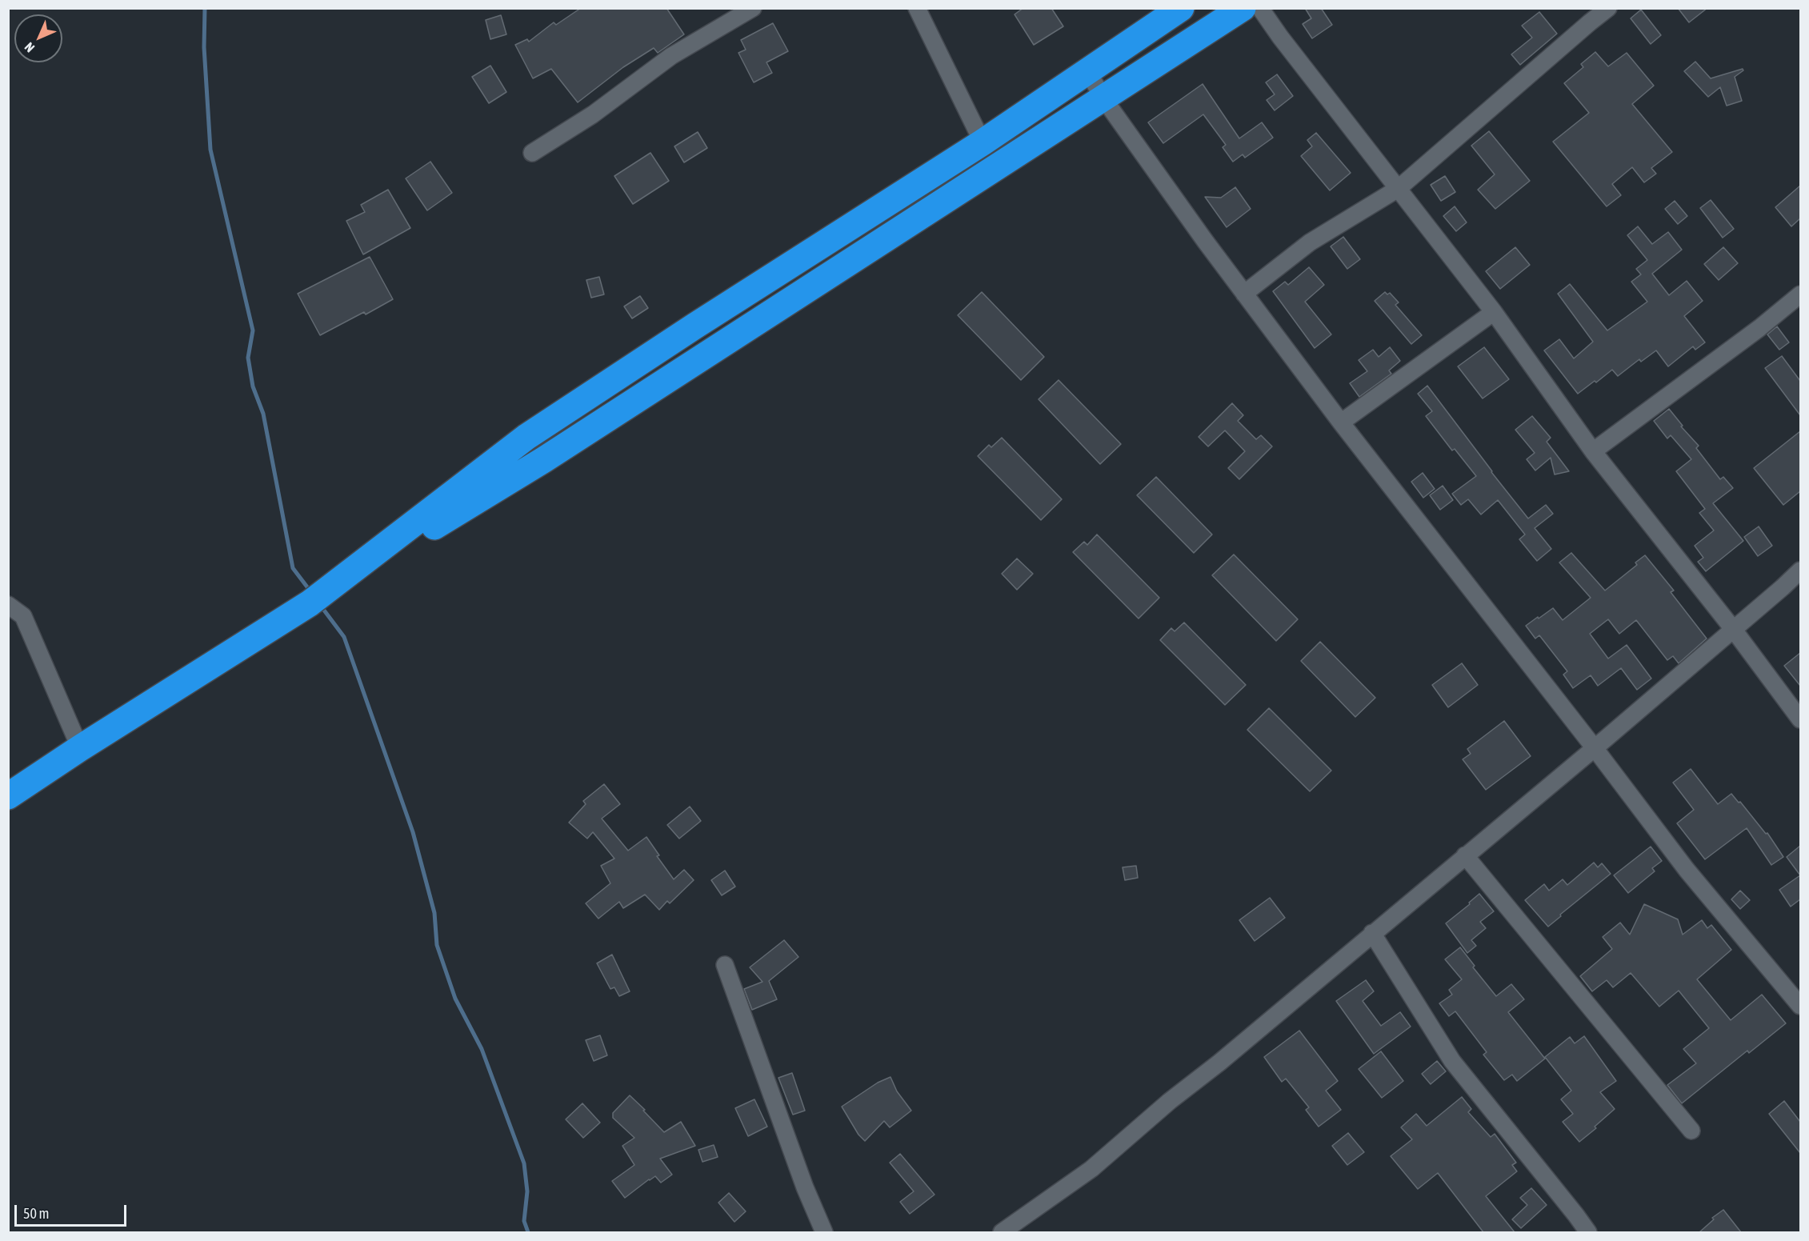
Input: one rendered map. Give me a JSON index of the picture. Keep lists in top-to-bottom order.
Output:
{
  "scale_bar": "50 m",
  "north": "bottom left"
}
